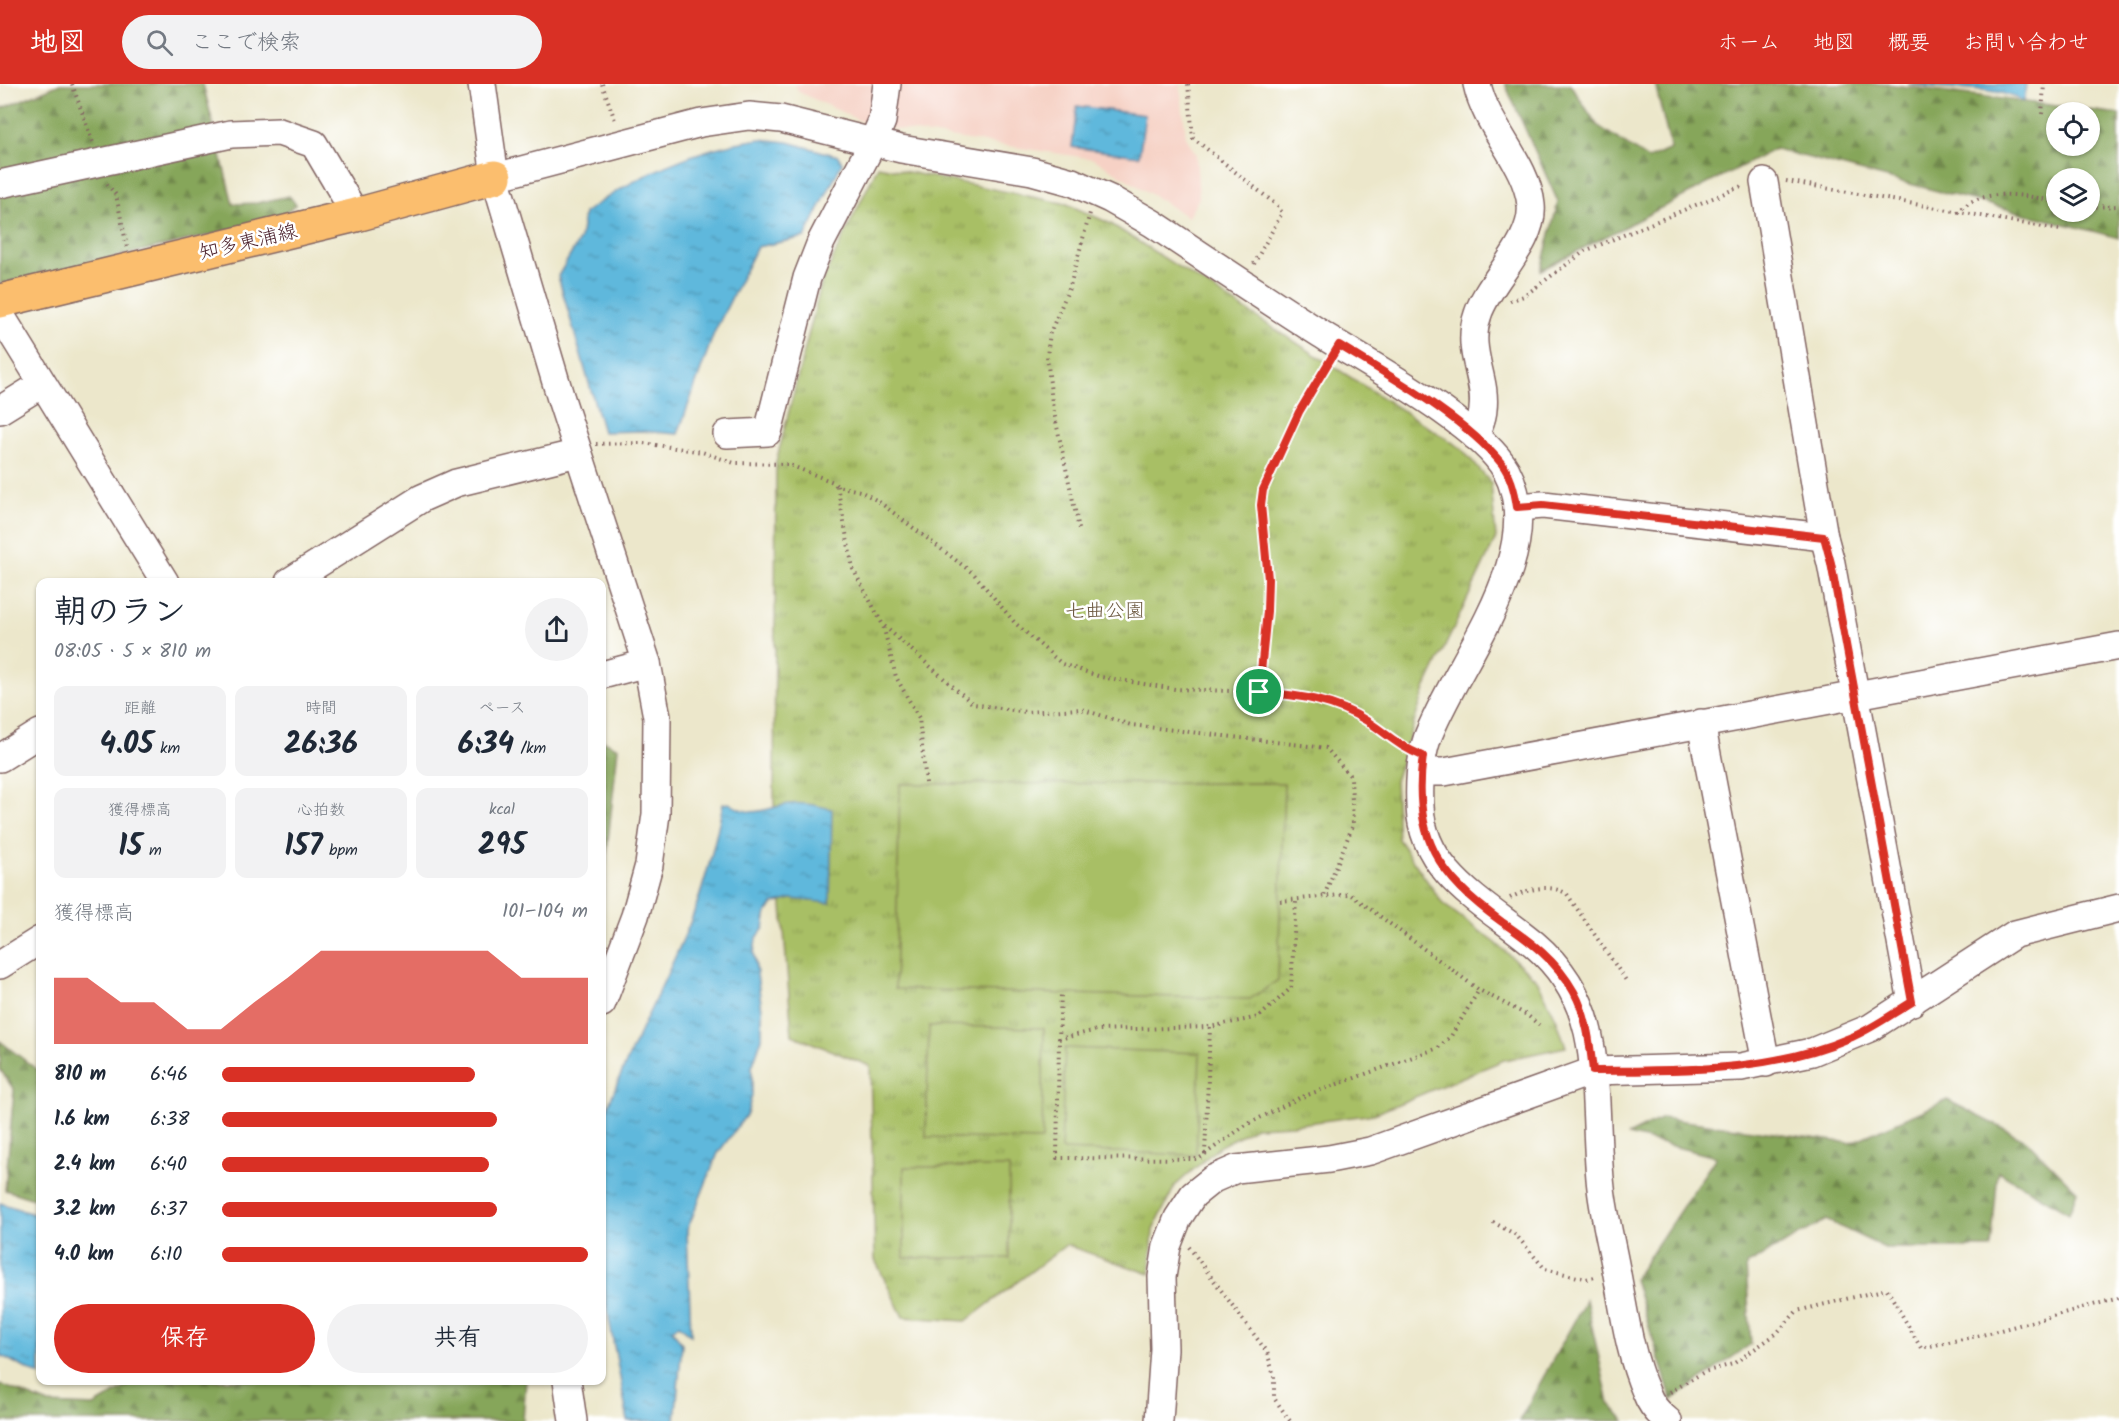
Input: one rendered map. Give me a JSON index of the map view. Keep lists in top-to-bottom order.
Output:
{
  "streets": {
    "main road": ["知多東浦線"]
  },
  "parks": ["七曲公園"],
  "page": {
    "header": "地図",
    "search": "ここで検索",
    "nav": [
      "ホーム",
      "地図",
      "概要",
      "お問い合わせ"
    ],
    "heading": ["朝のラン", "08:05 · 5 × 810 m"],
    "stats": [
      ["距離", "4.05 km"],
      ["時間", "26:36"],
      ["ペース", "6:34 /km"],
      ["獲得標高", "15 m"],
      ["心拍数", "157 bpm"],
      ["kcal", "295"]
    ],
    "chart": ["獲得標高", "101–104 m"],
    "list": [
      {
        "name": "810 m",
        "note": "6:46"
      },
      {
        "name": "1.6 km",
        "note": "6:38"
      },
      {
        "name": "2.4 km",
        "note": "6:40"
      },
      {
        "name": "3.2 km",
        "note": "6:37"
      },
      {
        "name": "4.0 km",
        "note": "6:10"
      }
    ],
    "buttons": ["保存", "共有"]
  }
}
